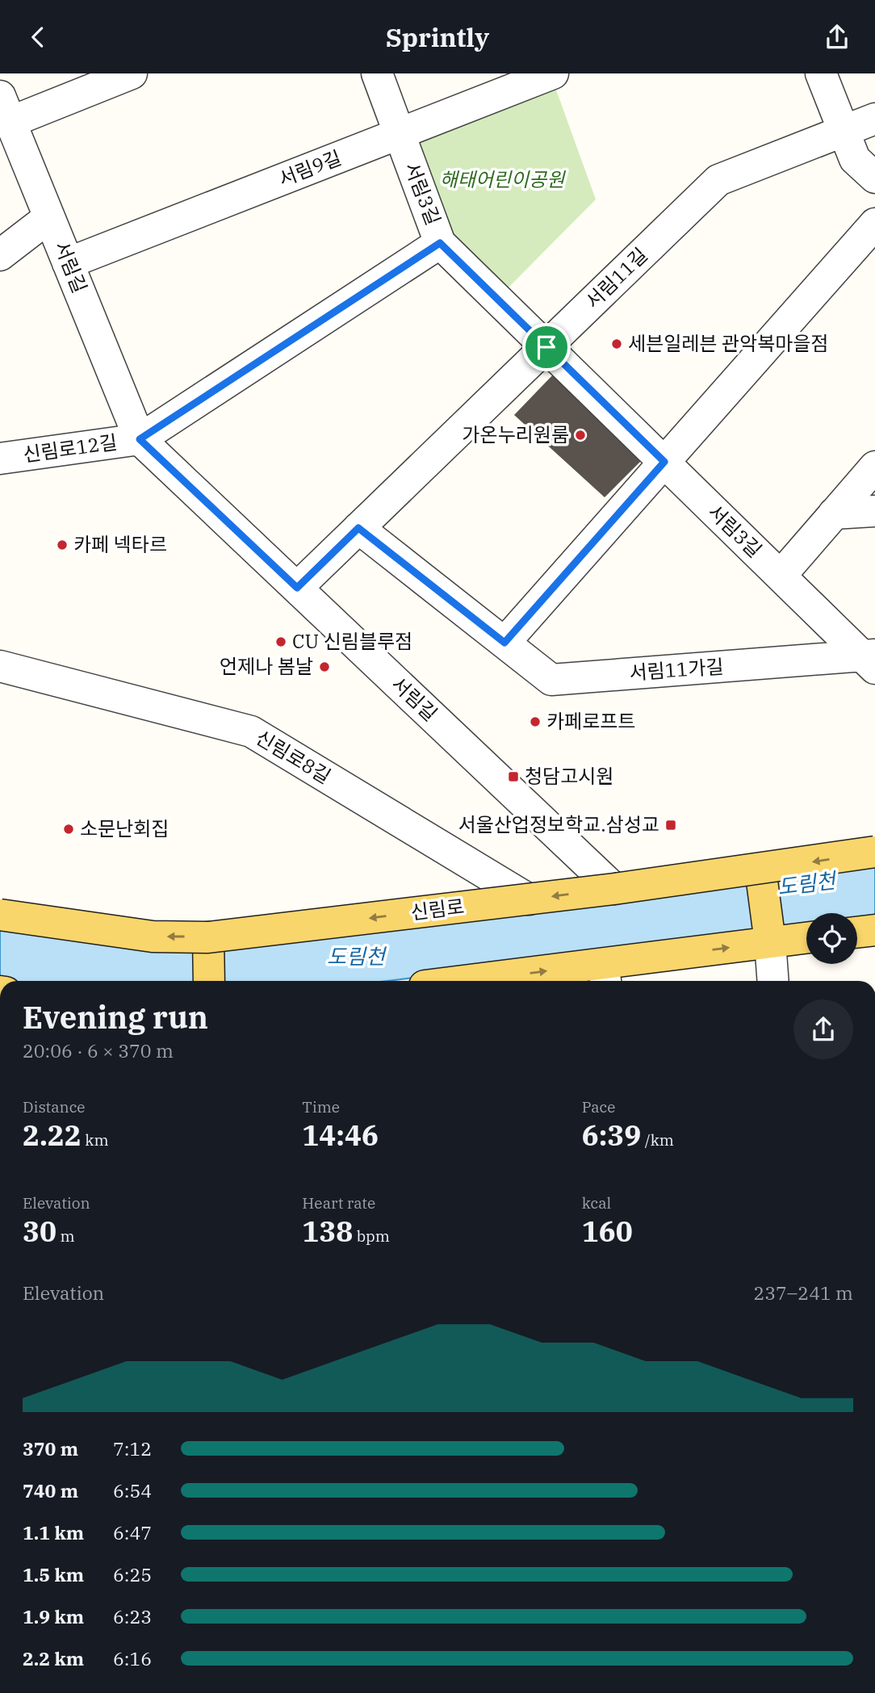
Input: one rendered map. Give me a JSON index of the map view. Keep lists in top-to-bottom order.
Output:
{
  "streets": {
    "main road": ["신림로"],
    "street": [
      "서림9길",
      "서림3길",
      "서림길",
      "서림11길",
      "신림로12길",
      "서림11가길",
      "신림로8길"
    ]
  },
  "crossings": [
    ["서림9길", "서림3길"],
    ["서림9길", "서림길"],
    ["서림3길", "서림11길"],
    ["서림3길", "서림11가길"],
    ["서림길", "서림11길"],
    ["서림길", "신림로12길"],
    ["서림길", "신림로"],
    ["서림11길", "서림11가길"],
    ["신림로8길", "신림로"]
  ],
  "one_way": ["신림로"],
  "water": ["도림천"],
  "parks": ["해태어린이공원"],
  "places": {
    "other": [
      "세븐일레븐 관악복마을점",
      "가온누리원룸",
      "카페 넥타르",
      "CU 신림블루점",
      "언제나 봄날",
      "카페로프트",
      "소문난회집"
    ],
    "transit": ["청담고시원", "서울산업정보학교.삼성교"]
  },
  "page": {
    "header": "Sprintly",
    "heading": ["Evening run", "20:06 · 6 × 370 m"],
    "stats": [
      ["Distance", "2.22 km"],
      ["Time", "14:46"],
      ["Pace", "6:39 /km"],
      ["Elevation", "30 m"],
      ["Heart rate", "138 bpm"],
      ["kcal", "160"]
    ],
    "chart": ["Elevation", "237–241 m"],
    "list": [
      {
        "name": "370 m",
        "note": "7:12"
      },
      {
        "name": "740 m",
        "note": "6:54"
      },
      {
        "name": "1.1 km",
        "note": "6:47"
      },
      {
        "name": "1.5 km",
        "note": "6:25"
      },
      {
        "name": "1.9 km",
        "note": "6:23"
      },
      {
        "name": "2.2 km",
        "note": "6:16"
      }
    ]
  }
}
